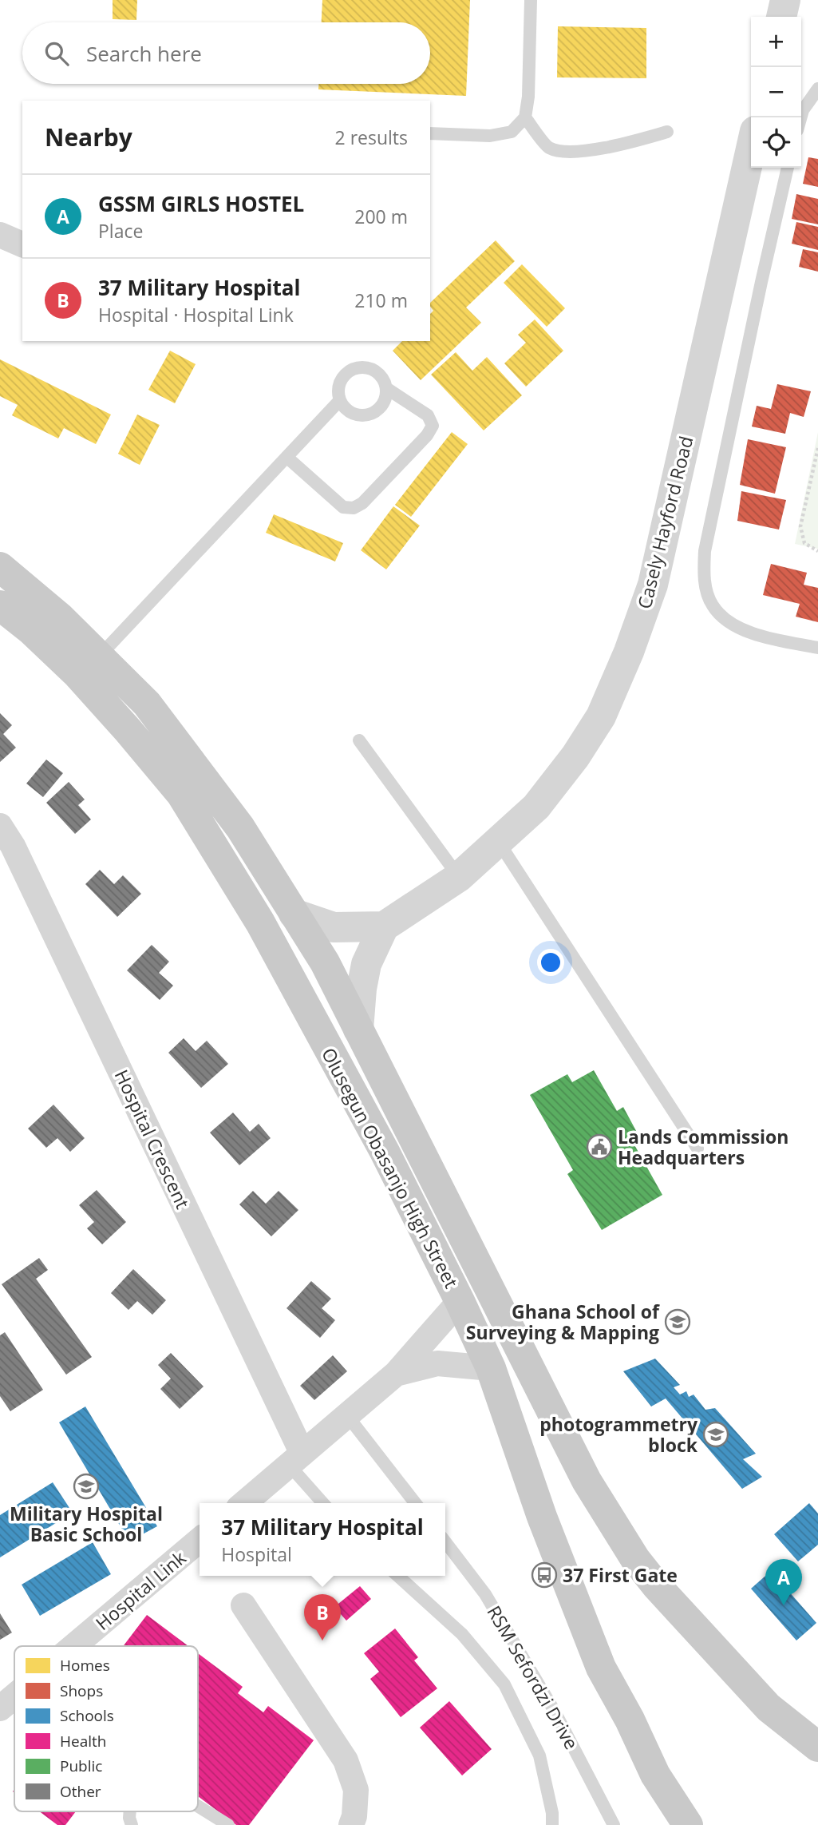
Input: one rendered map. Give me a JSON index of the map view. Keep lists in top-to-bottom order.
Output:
{
  "streets": {
    "main road": ["Olusegun Obasanjo High Street"],
    "street": ["Casely Hayford Road", "Hospital Crescent", "Hospital Link"],
    "lane": ["RSM Sefordzi Drive"]
  },
  "crossings": [
    ["Casely Hayford Road", "Olusegun Obasanjo High Street"]
  ],
  "places": {
    "public building": ["Lands Commission Headquarters"],
    "school or university": ["Ghana School of Surveying & Mapping", "photogrammetry block", "Military Hospital Basic School"],
    "bus stop": ["37 First Gate"]
  },
  "legend": [
    "Homes",
    "Shops",
    "Schools",
    "Health",
    "Public",
    "Other"
  ],
  "page": {
    "map_buttons": ["+", "−"],
    "search": "Search here",
    "heading": ["Nearby", "2 results"],
    "list": [
      {
        "mark": "A",
        "name": "GSSM GIRLS HOSTEL",
        "note": "Place",
        "value": "200 m"
      },
      {
        "mark": "B",
        "name": "37 Military Hospital",
        "note": "Hospital · Hospital Link",
        "value": "210 m"
      }
    ],
    "popup": ["37 Military Hospital", "Hospital"],
    "pins": ["A", "B"]
  }
}
